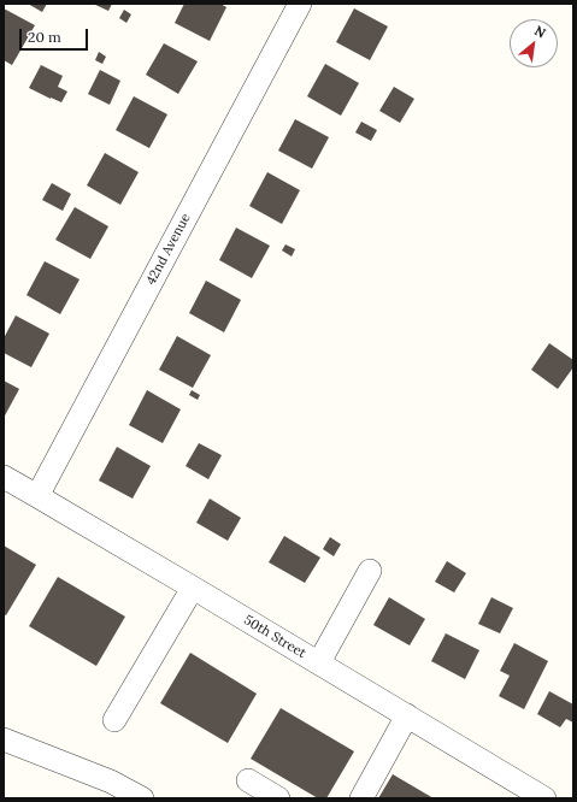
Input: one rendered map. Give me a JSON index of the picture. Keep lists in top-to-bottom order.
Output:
{
  "streets": {
    "street": ["42nd Avenue", "50th Street"]
  },
  "crossings": [
    ["42nd Avenue", "50th Street"]
  ],
  "scale_bar": "20 m",
  "north": "top right"
}
